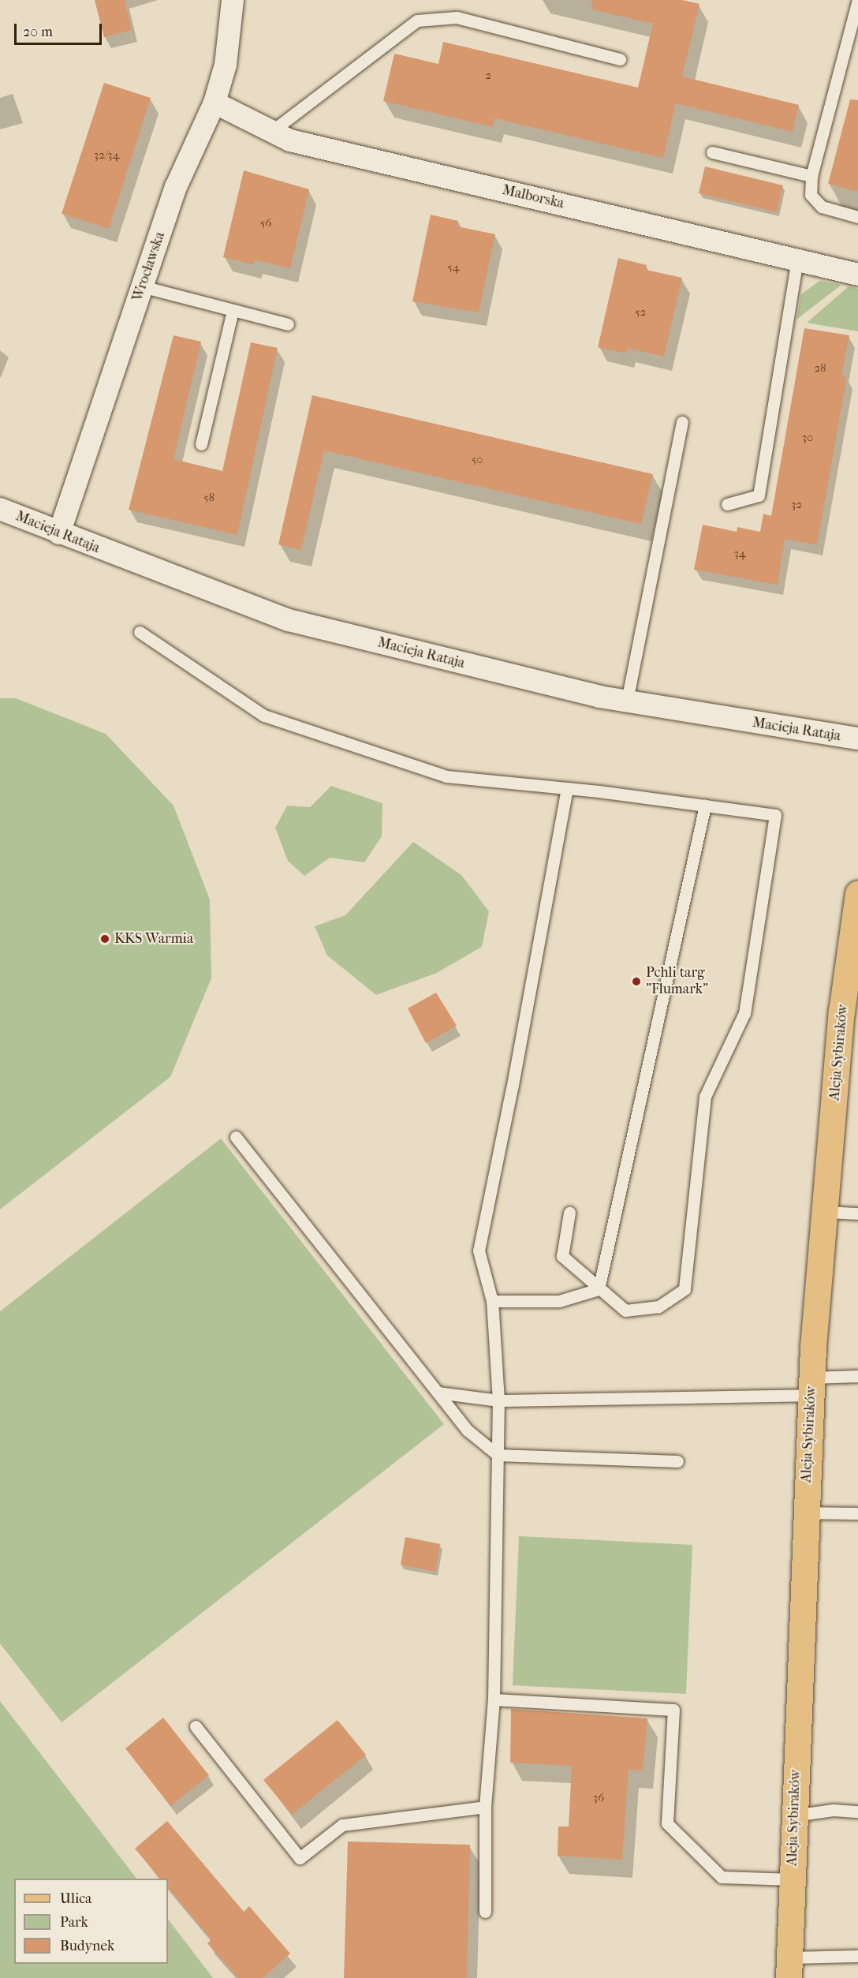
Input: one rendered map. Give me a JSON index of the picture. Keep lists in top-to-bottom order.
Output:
{
  "streets": {
    "main road": ["Aleja Sybiraków"],
    "street": ["Malborska", "Wrocławska", "Macieja Rataja"]
  },
  "crossings": [
    ["Malborska", "Wrocławska"],
    ["Wrocławska", "Macieja Rataja"]
  ],
  "places": ["KKS Warmia", "Pchli targ \"Flumark\""],
  "house_numbers": [
    "2",
    "32/34",
    "56",
    "54",
    "52",
    "28",
    "30",
    "50",
    "58",
    "32",
    "34",
    "36"
  ],
  "legend": ["Ulica", "Park", "Budynek"],
  "scale_bar": "20 m"
}
